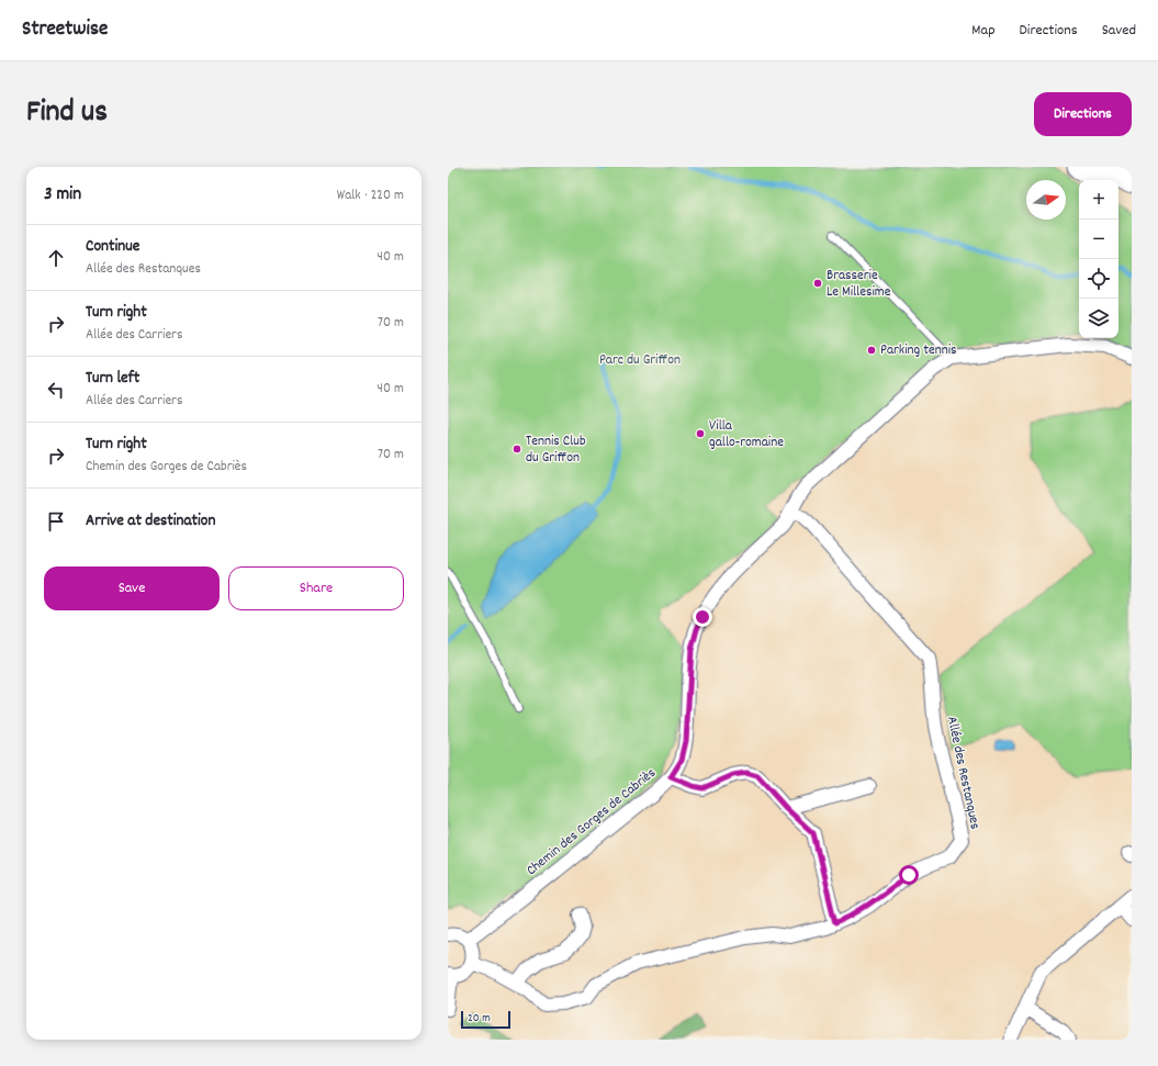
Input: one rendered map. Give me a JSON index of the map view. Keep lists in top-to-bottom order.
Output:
{
  "streets": {
    "street": ["Allée des Restanques", "Chemin des Gorges de Cabriès"]
  },
  "crossings": [
    ["Allée des Restanques", "Chemin des Gorges de Cabriès"]
  ],
  "parks": ["Parc du Griffon"],
  "places": [
    "Brasserie Le Millesime",
    "Parking tennis",
    "Villa gallo-romaine",
    "Tennis Club du Griffon"
  ],
  "scale_bar": "20 m",
  "north": "right",
  "page": {
    "header": "Streetwise",
    "nav": ["Map", "Directions", "Saved"],
    "title": "Find us",
    "buttons": [
      "Directions",
      ["Save", "Share"]
    ],
    "heading": ["3 min", "Walk · 220 m"],
    "map_buttons": ["+", "−"],
    "list": [
      ["Continue", "Allée des Restanques", "40 m"],
      ["Turn right", "Allée des Carriers", "70 m"],
      ["Turn left", "Allée des Carriers", "40 m"],
      ["Turn right", "Chemin des Gorges de Cabriès", "70 m"],
      "Arrive at destination"
    ],
    "scale": "20 m"
  }
}
